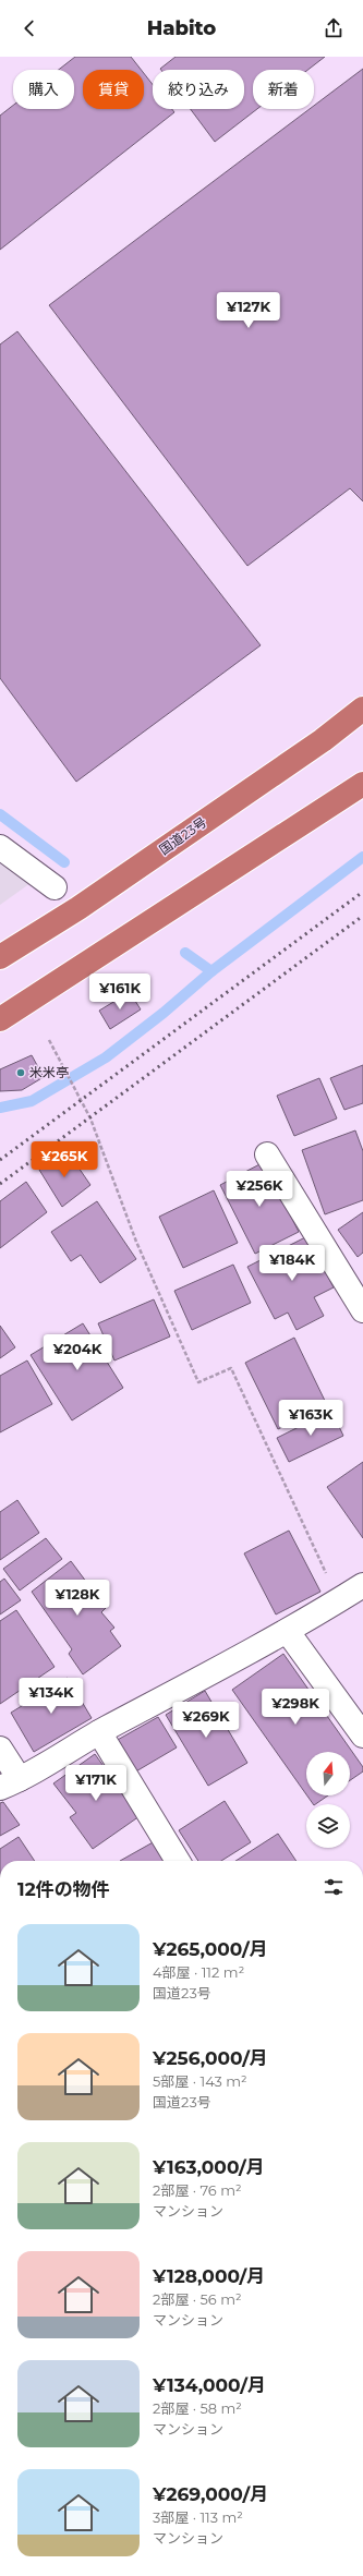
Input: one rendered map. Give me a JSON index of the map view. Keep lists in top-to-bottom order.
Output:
{
  "streets": {
    "highway": ["国道23号"]
  },
  "places": ["米米亭"],
  "north": "top",
  "page": {
    "header": "Habito",
    "chip": [
      "購入",
      "賃貸",
      "絞り込み",
      "新着"
    ],
    "price": [
      "¥127K",
      "¥161K",
      "¥265K",
      "¥256K",
      "¥184K",
      "¥204K",
      "¥163K",
      "¥128K",
      "¥134K",
      "¥298K",
      "¥269K",
      "¥171K"
    ],
    "heading": "12件の物件",
    "list": [
      {
        "name": "¥265,000/月",
        "note": "4部屋 · 112 m² · 国道23号"
      },
      {
        "name": "¥256,000/月",
        "note": "5部屋 · 143 m² · 国道23号"
      },
      {
        "name": "¥163,000/月",
        "note": "2部屋 · 76 m² · マンション"
      },
      {
        "name": "¥128,000/月",
        "note": "2部屋 · 56 m² · マンション"
      },
      {
        "name": "¥134,000/月",
        "note": "2部屋 · 58 m² · マンション"
      },
      {
        "name": "¥269,000/月",
        "note": "3部屋 · 113 m² · マンション"
      }
    ]
  }
}
